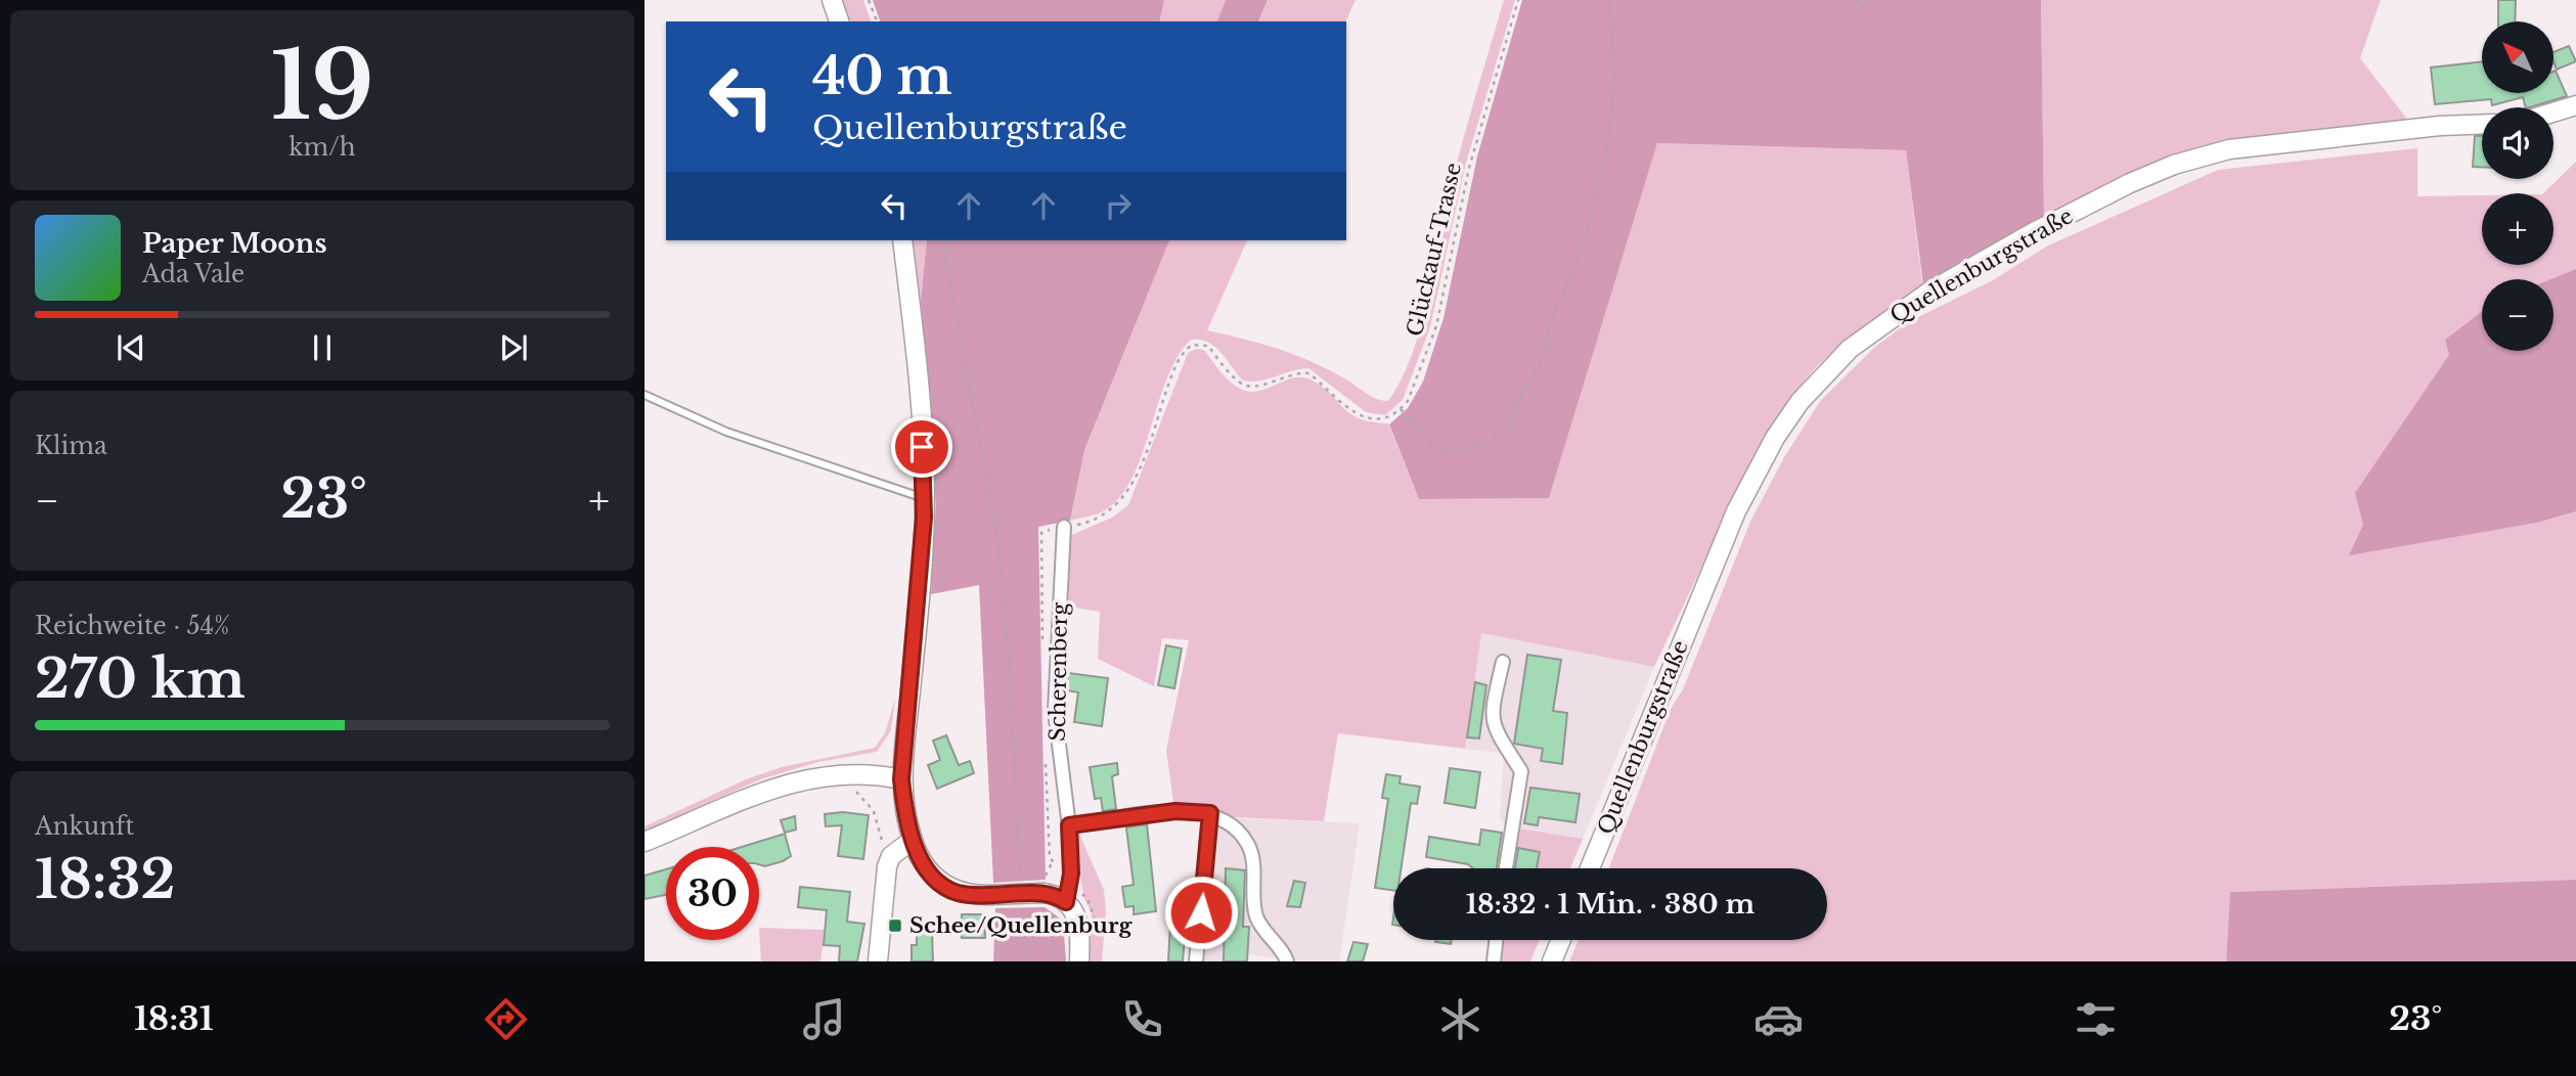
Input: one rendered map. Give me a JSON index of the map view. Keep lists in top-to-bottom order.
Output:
{
  "streets": {
    "street": ["Quellenburgstraße", "Scherenberg"],
    "path": ["Glückauf-Trasse"]
  },
  "places": {
    "transit": ["Schee/Quellenburg"]
  },
  "north": "top left",
  "page": {
    "tile": [
      ["19", "km/h"],
      "Klima",
      ["Reichweite · 54%", "270 km"],
      ["Ankunft", "18:32"]
    ],
    "map_buttons": ["+", "−"],
    "turn": ["40 m", "Quellenburgstraße"],
    "song": ["Paper Moons", "Ada Vale"],
    "heat": ["−", "23°", "+"],
    "limit": "30",
    "trip": "18:32 · 1 Min. · 380 m",
    "tabs": ["18:31", "23°"]
  }
}
